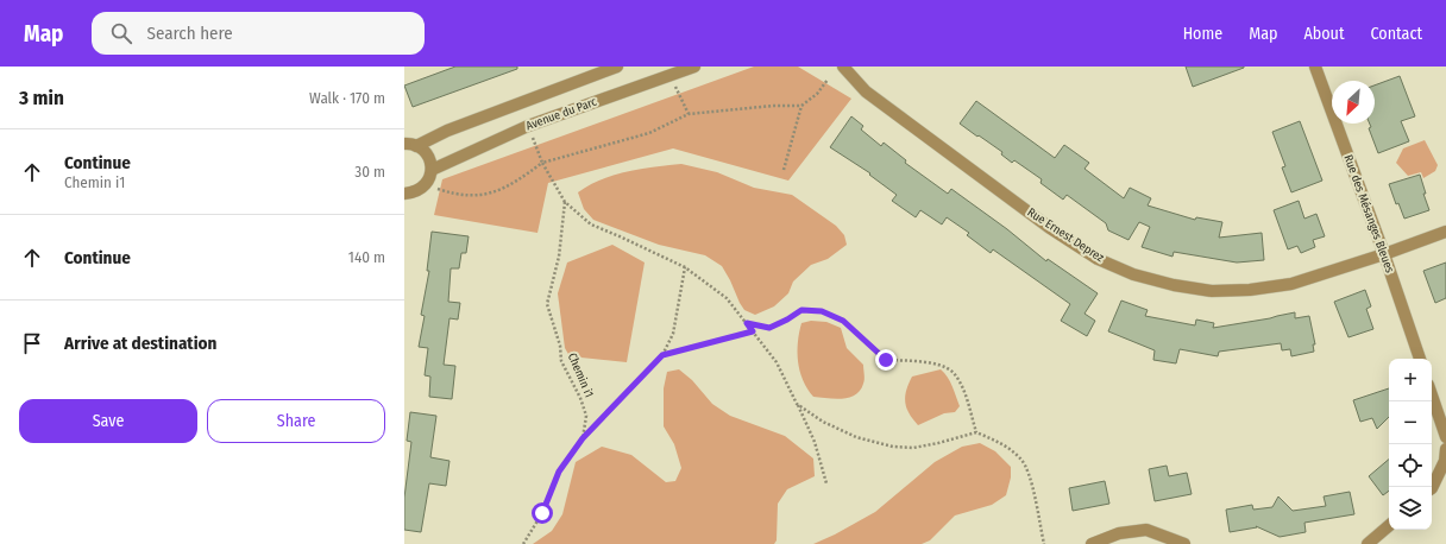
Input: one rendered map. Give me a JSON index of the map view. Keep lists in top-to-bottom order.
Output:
{
  "streets": {
    "street": ["Avenue du Parc", "Rue des Mésanges Bleues", "Rue Ernest Deprez"],
    "path": ["Chemin i1"]
  },
  "crossings": [
    ["Rue des Mésanges Bleues", "Rue Ernest Deprez"]
  ],
  "north": "bottom left",
  "page": {
    "header": "Map",
    "search": "Search here",
    "nav": [
      "Home",
      "Map",
      "About",
      "Contact"
    ],
    "heading": ["3 min", "Walk · 170 m"],
    "list": [
      ["Continue", "Chemin i1", "30 m"],
      ["Continue", "140 m"],
      "Arrive at destination"
    ],
    "map_buttons": ["+", "−"],
    "buttons": ["Save", "Share"]
  }
}
